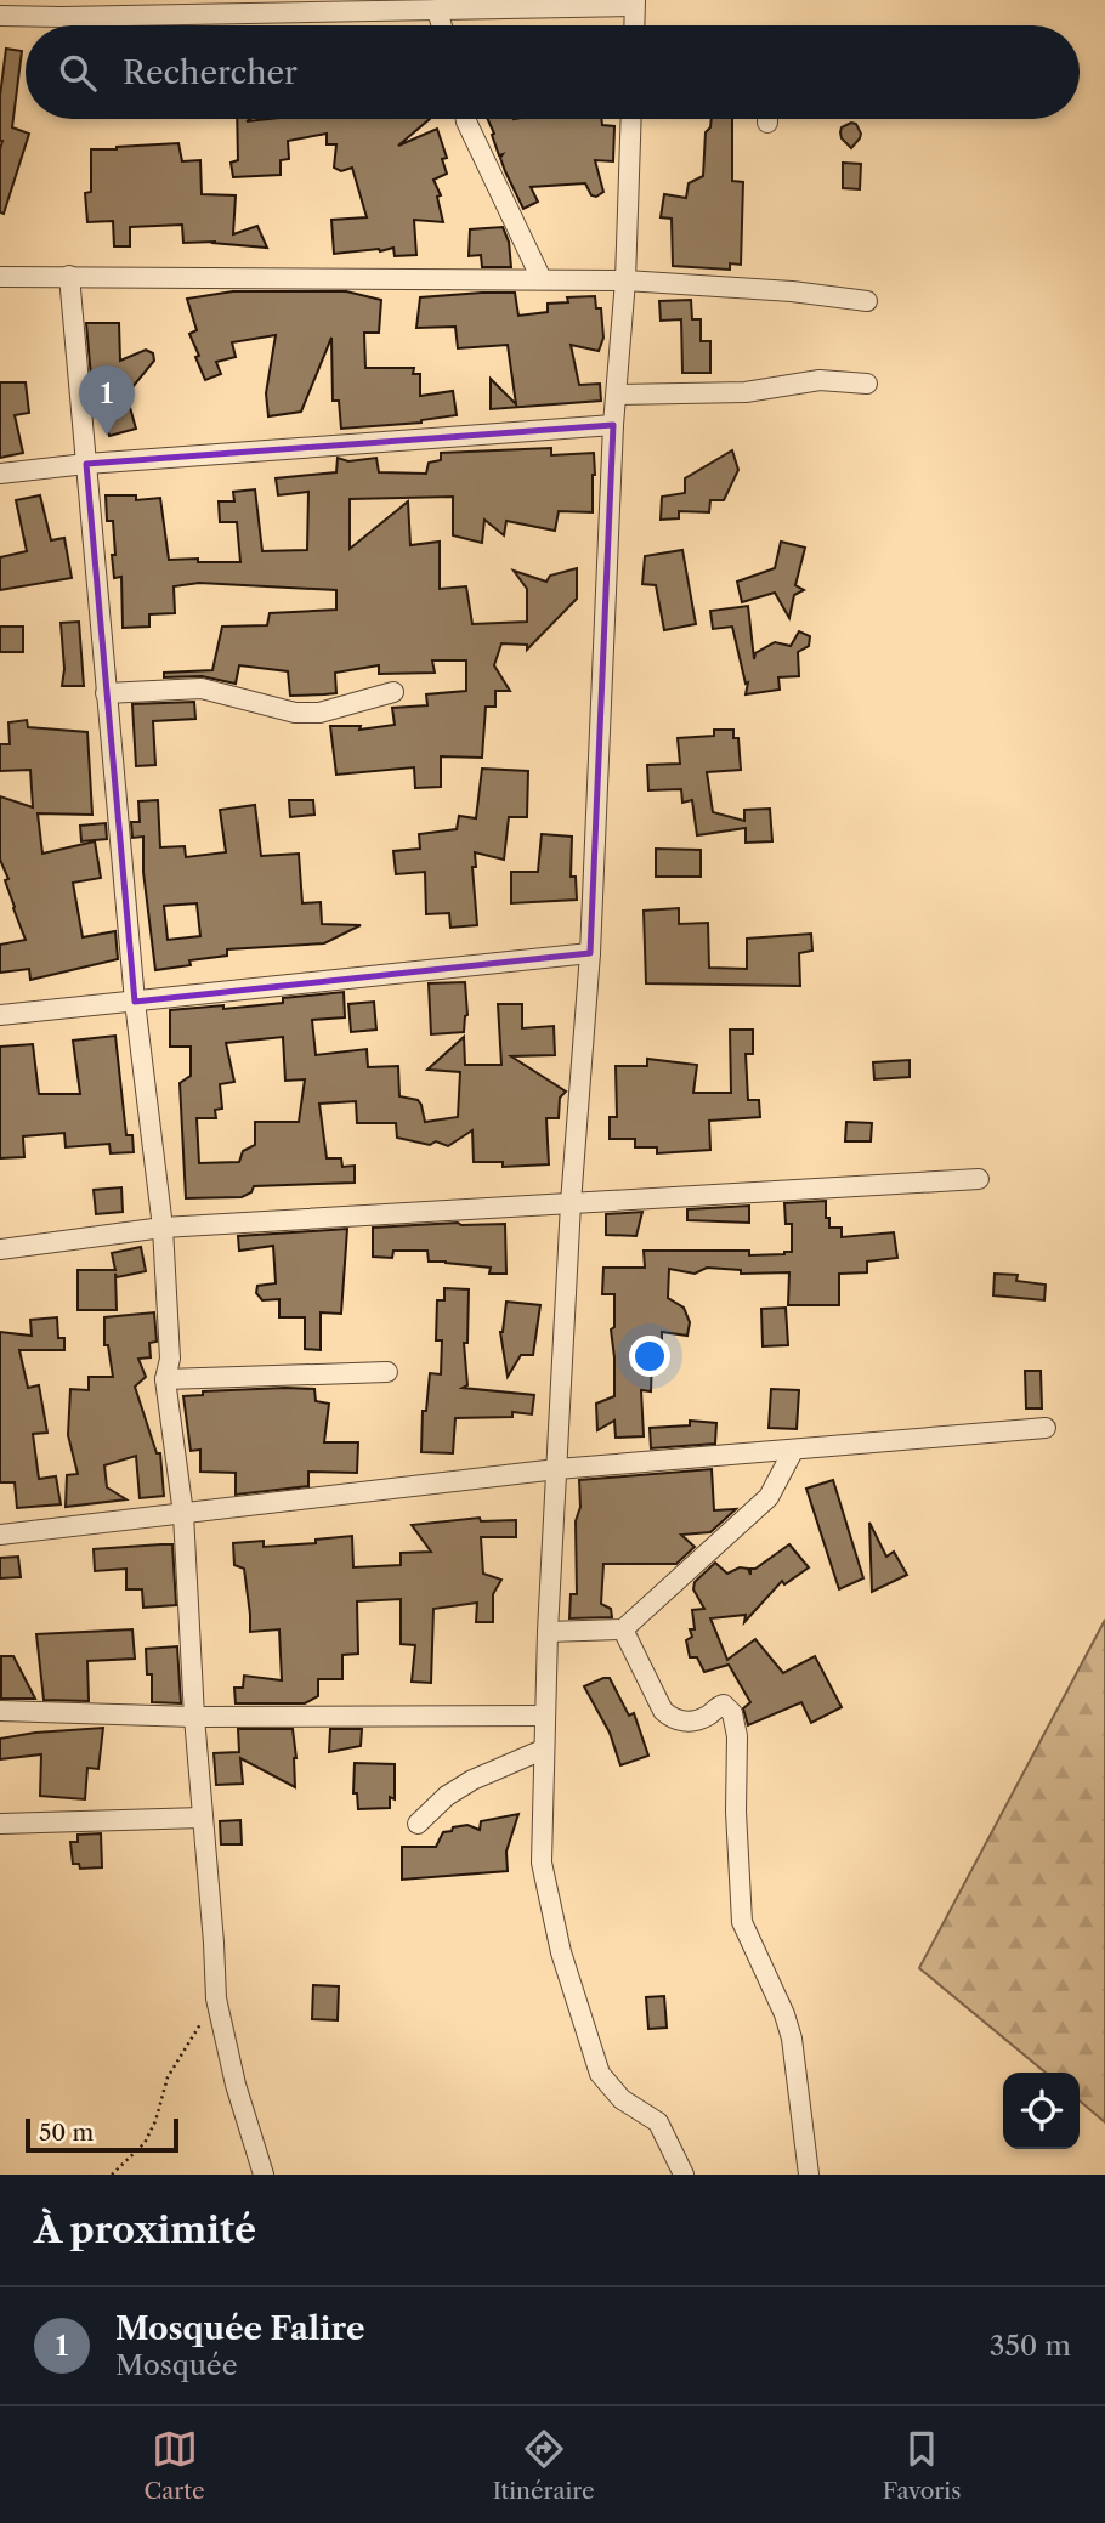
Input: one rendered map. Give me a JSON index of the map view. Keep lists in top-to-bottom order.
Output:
{
  "scale_bar": "50 m",
  "page": {
    "search": "Rechercher",
    "pins": "1",
    "scale": "50 m",
    "heading": "À proximité",
    "list": [
      {
        "mark": "1",
        "name": "Mosquée Falire",
        "note": "Mosquée",
        "value": "350 m"
      }
    ],
    "nav": ["Carte", "Itinéraire", "Favoris"]
  }
}
